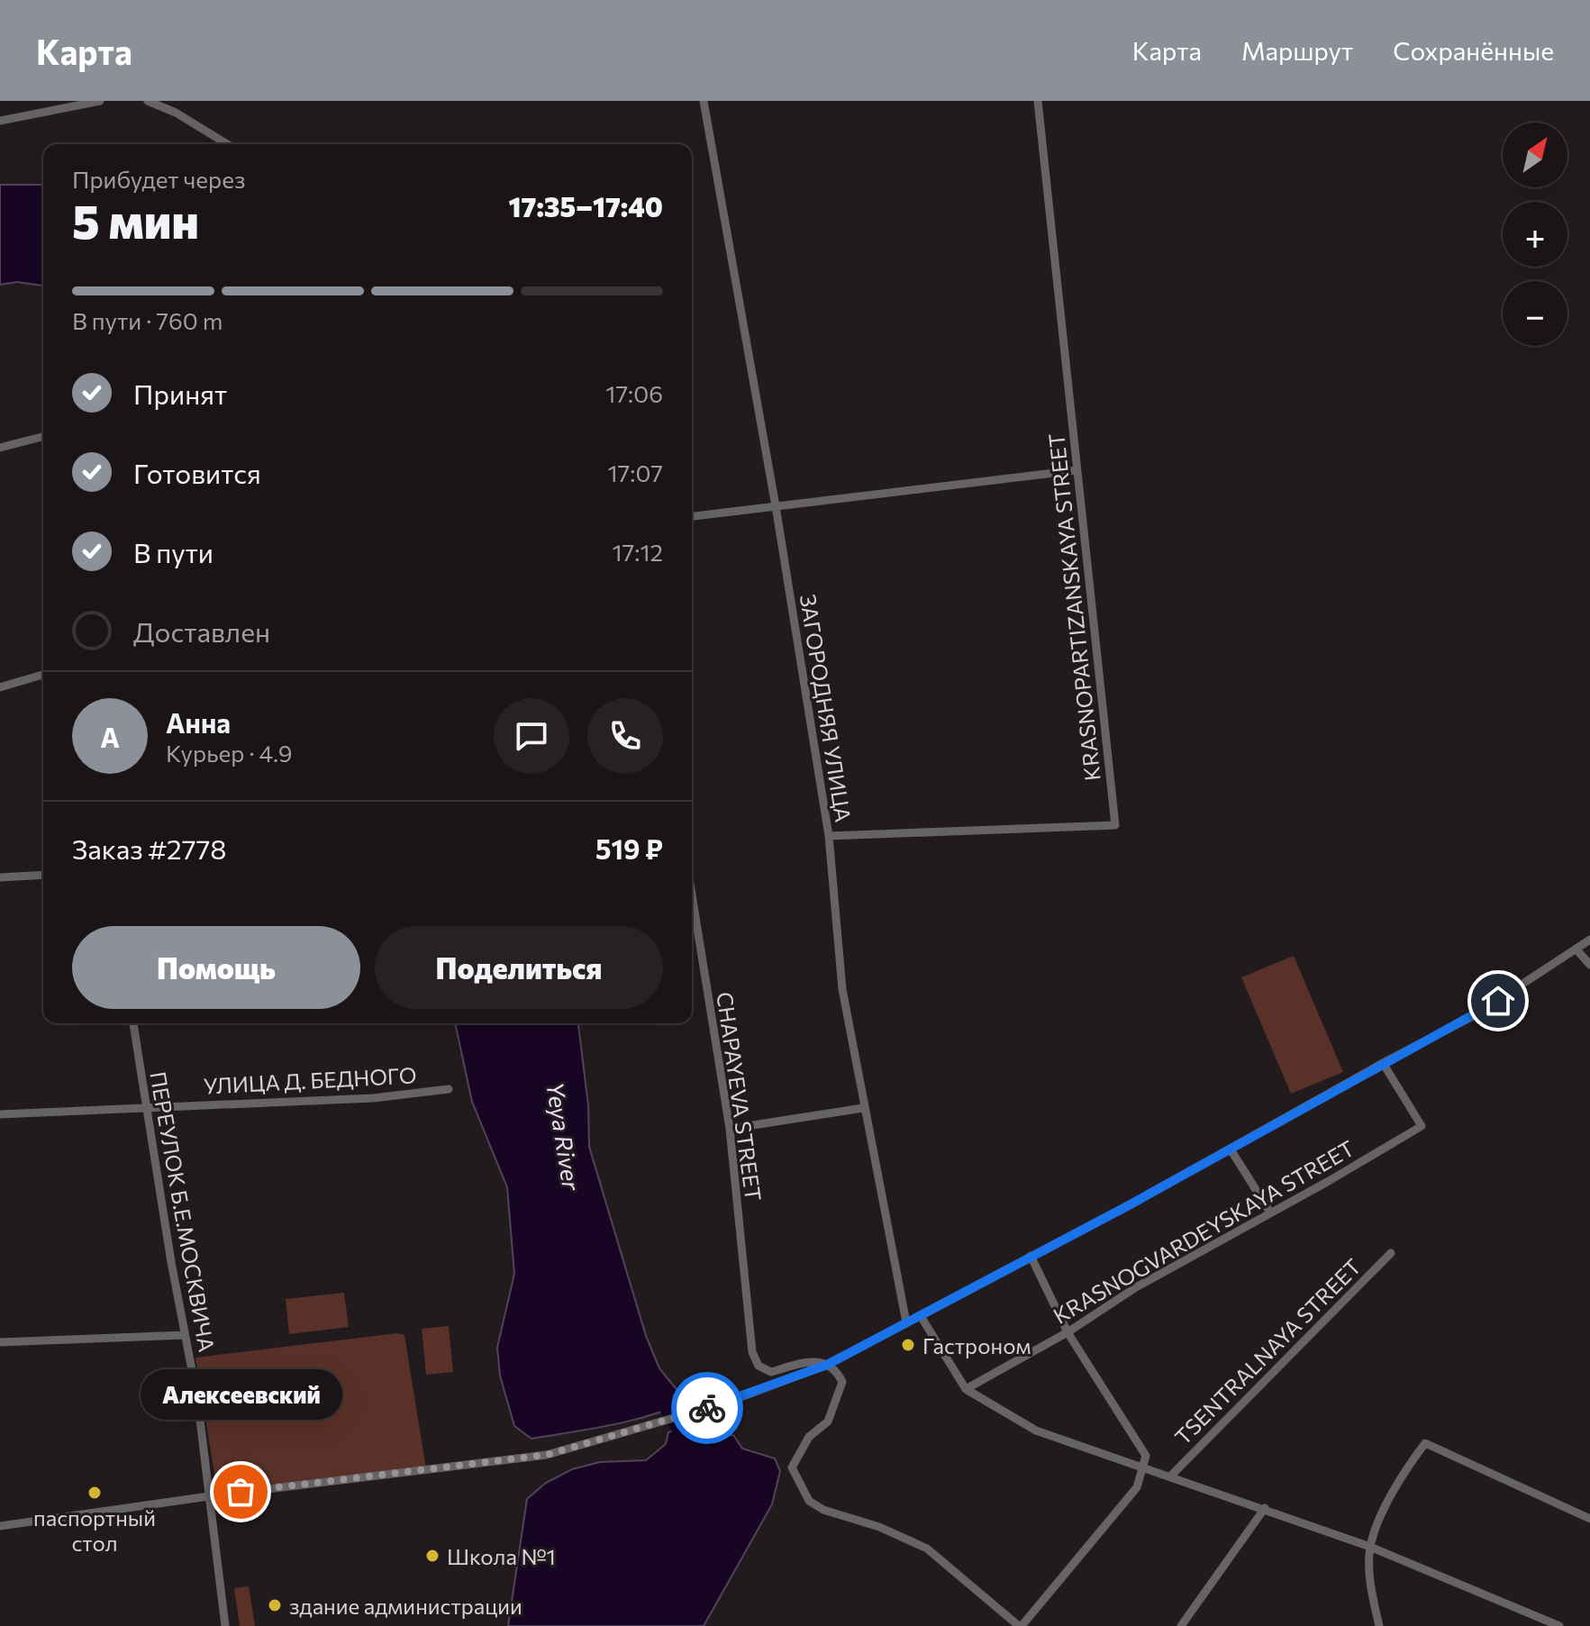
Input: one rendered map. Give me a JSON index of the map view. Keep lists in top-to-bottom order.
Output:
{
  "streets": {
    "street": [
      "KRASNOPARTIZANSKAYA STREET",
      "ЗАГОРОДНЯЯ УЛИЦА",
      "УЛИЦА Д. БЕДНОГО",
      "CHAPAYEVA STREET",
      "ПЕРЕУЛОК Б.Е.МОСКВИЧА",
      "KRASNOGVARDEYSKAYA STREET",
      "TSENTRALNAYA STREET"
    ]
  },
  "crossings": [
    ["KRASNOPARTIZANSKAYA STREET", "ЗАГОРОДНЯЯ УЛИЦА"],
    ["УЛИЦА Д. БЕДНОГО", "ПЕРЕУЛОК Б.Е.МОСКВИЧА"],
    ["KRASNOGVARDEYSKAYA STREET", "TSENTRALNAYA STREET"]
  ],
  "water": ["Yeya River"],
  "places": [
    "Гастроном",
    "Алексеевский",
    "паспортный стол",
    "Школа №1",
    "здание администрации"
  ],
  "north": "top right",
  "page": {
    "header": "Карта",
    "nav": ["Карта", "Маршрут", "Сохранённые"],
    "map_buttons": ["+", "−"],
    "heading": ["5 мин", "Прибудет через", "17:35–17:40"],
    "panel": [
      "Анна",
      "Курьер · 4.9",
      "Заказ #2778",
      "519 ₽"
    ],
    "bar": "В пути · 760 m",
    "list": [
      ["Принят", "17:06"],
      ["Готовится", "17:07"],
      ["В пути", "17:12"],
      "Доставлен"
    ],
    "round": "А",
    "buttons": ["Помощь", "Поделиться"],
    "bubble": "Алексеевский"
  }
}
